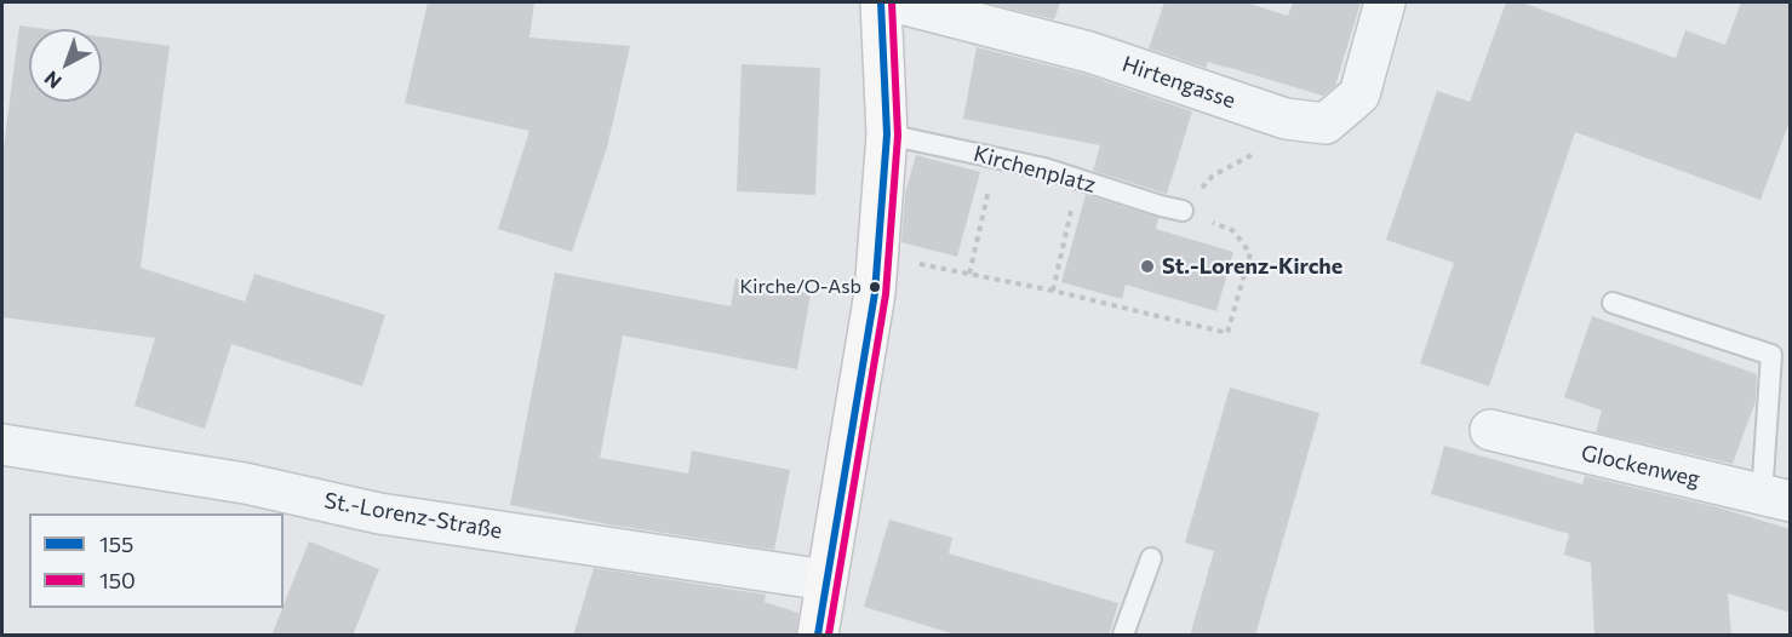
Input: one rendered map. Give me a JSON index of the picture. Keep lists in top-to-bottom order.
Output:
{
  "streets": {
    "street": ["Hirtengasse", "Glockenweg", "St.-Lorenz-Straße"],
    "lane": ["Kirchenplatz"]
  },
  "places": ["St.-Lorenz-Kirche", "Kirche/O-Asb"],
  "lines": ["transit line 155", "transit line 150"],
  "legend": ["155", "150"],
  "north": "bottom left"
}
